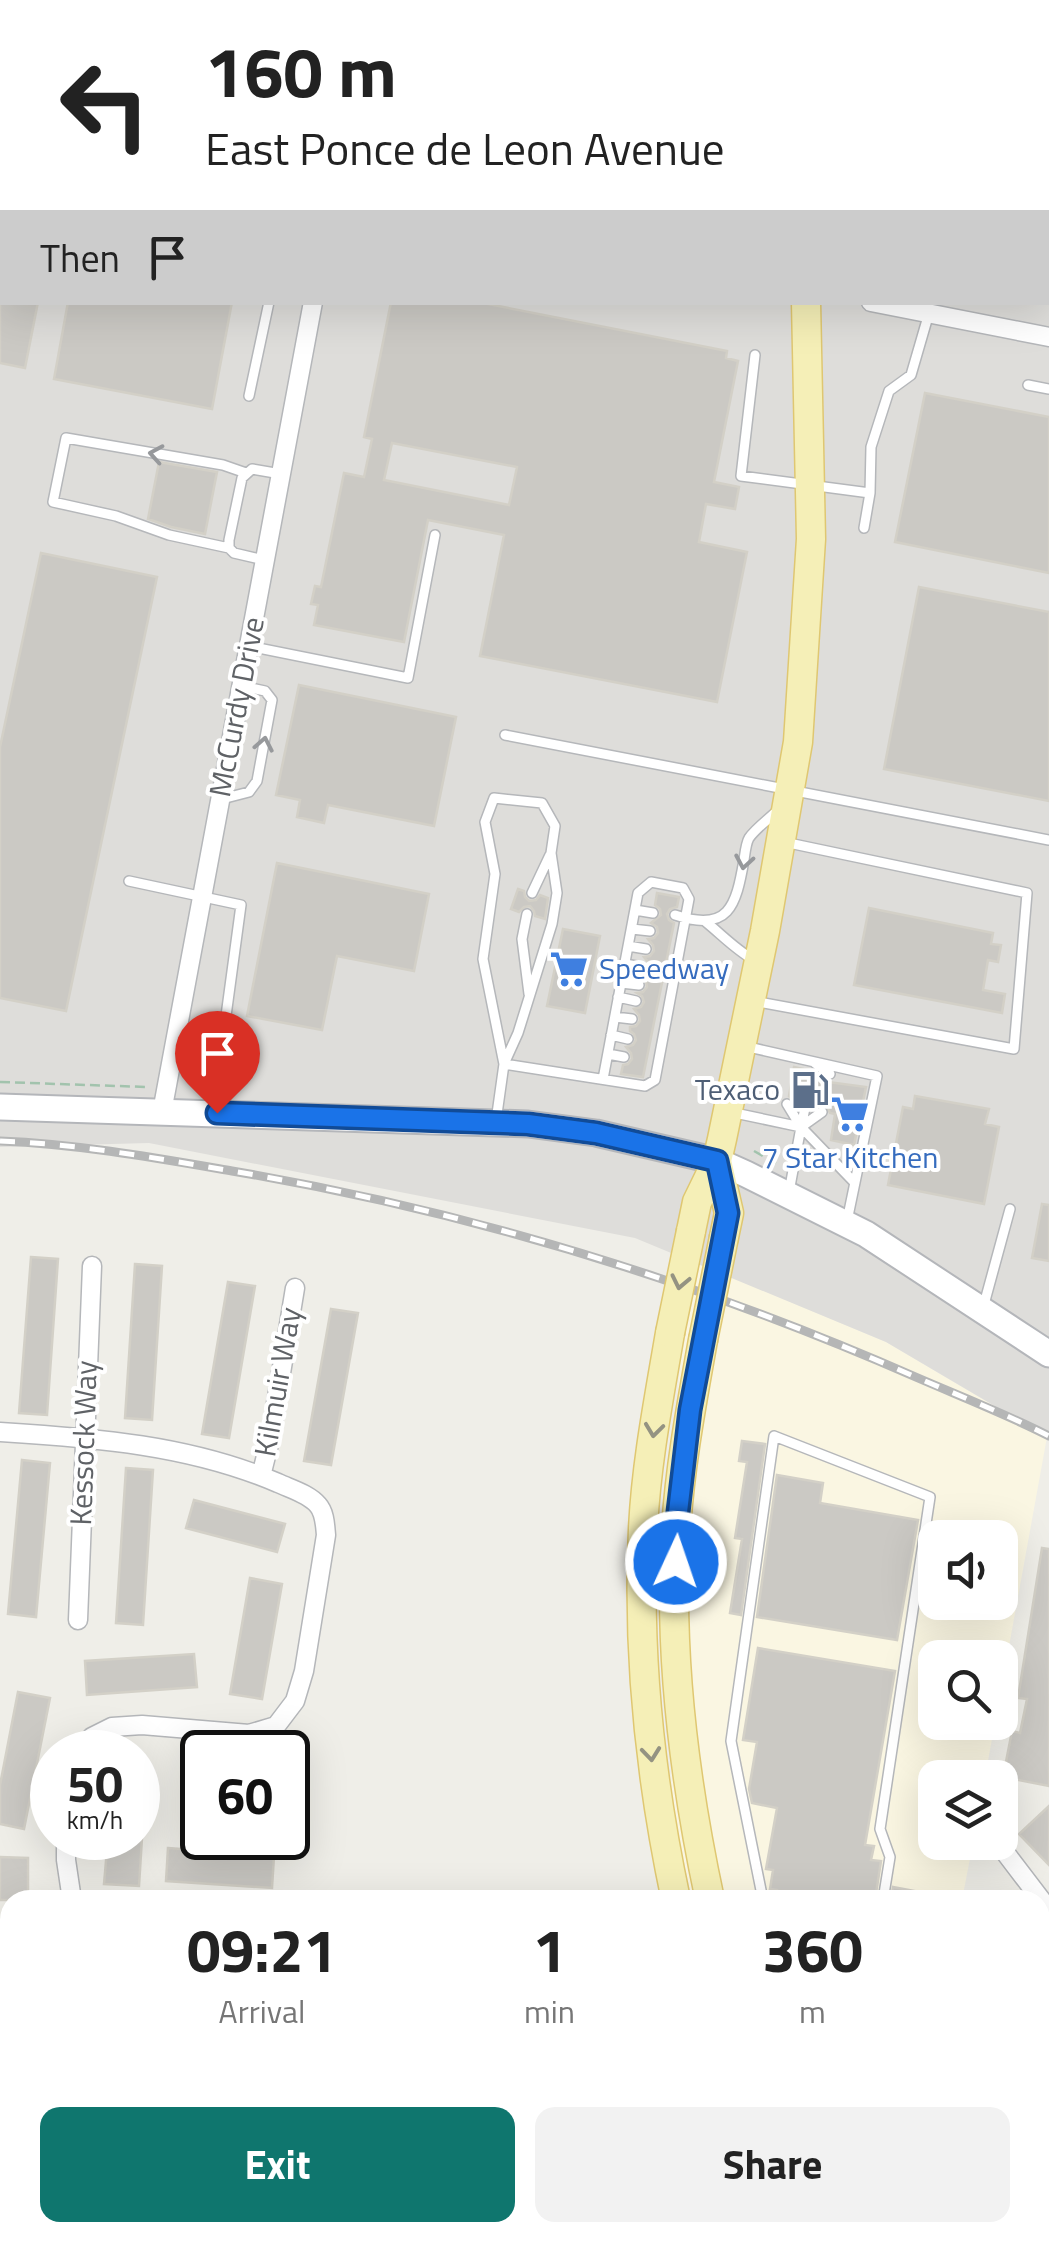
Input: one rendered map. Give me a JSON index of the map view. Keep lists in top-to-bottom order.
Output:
{
  "streets": {
    "street": ["McCurdy Drive", "Kilmuir Way", "Kessock Way"]
  },
  "places": {
    "supermarket": ["Speedway", "7 Star Kitchen"],
    "fuel station": ["Texaco"]
  },
  "page": {
    "turn": ["160 m", "East Ponce de Leon Avenue"],
    "then": "Then",
    "speed": "50 km/h",
    "limit": "60",
    "eta": [
      "09:21",
      "Arrival",
      "1",
      "min",
      "360",
      "m"
    ],
    "buttons": ["Exit", "Share"]
  }
}
